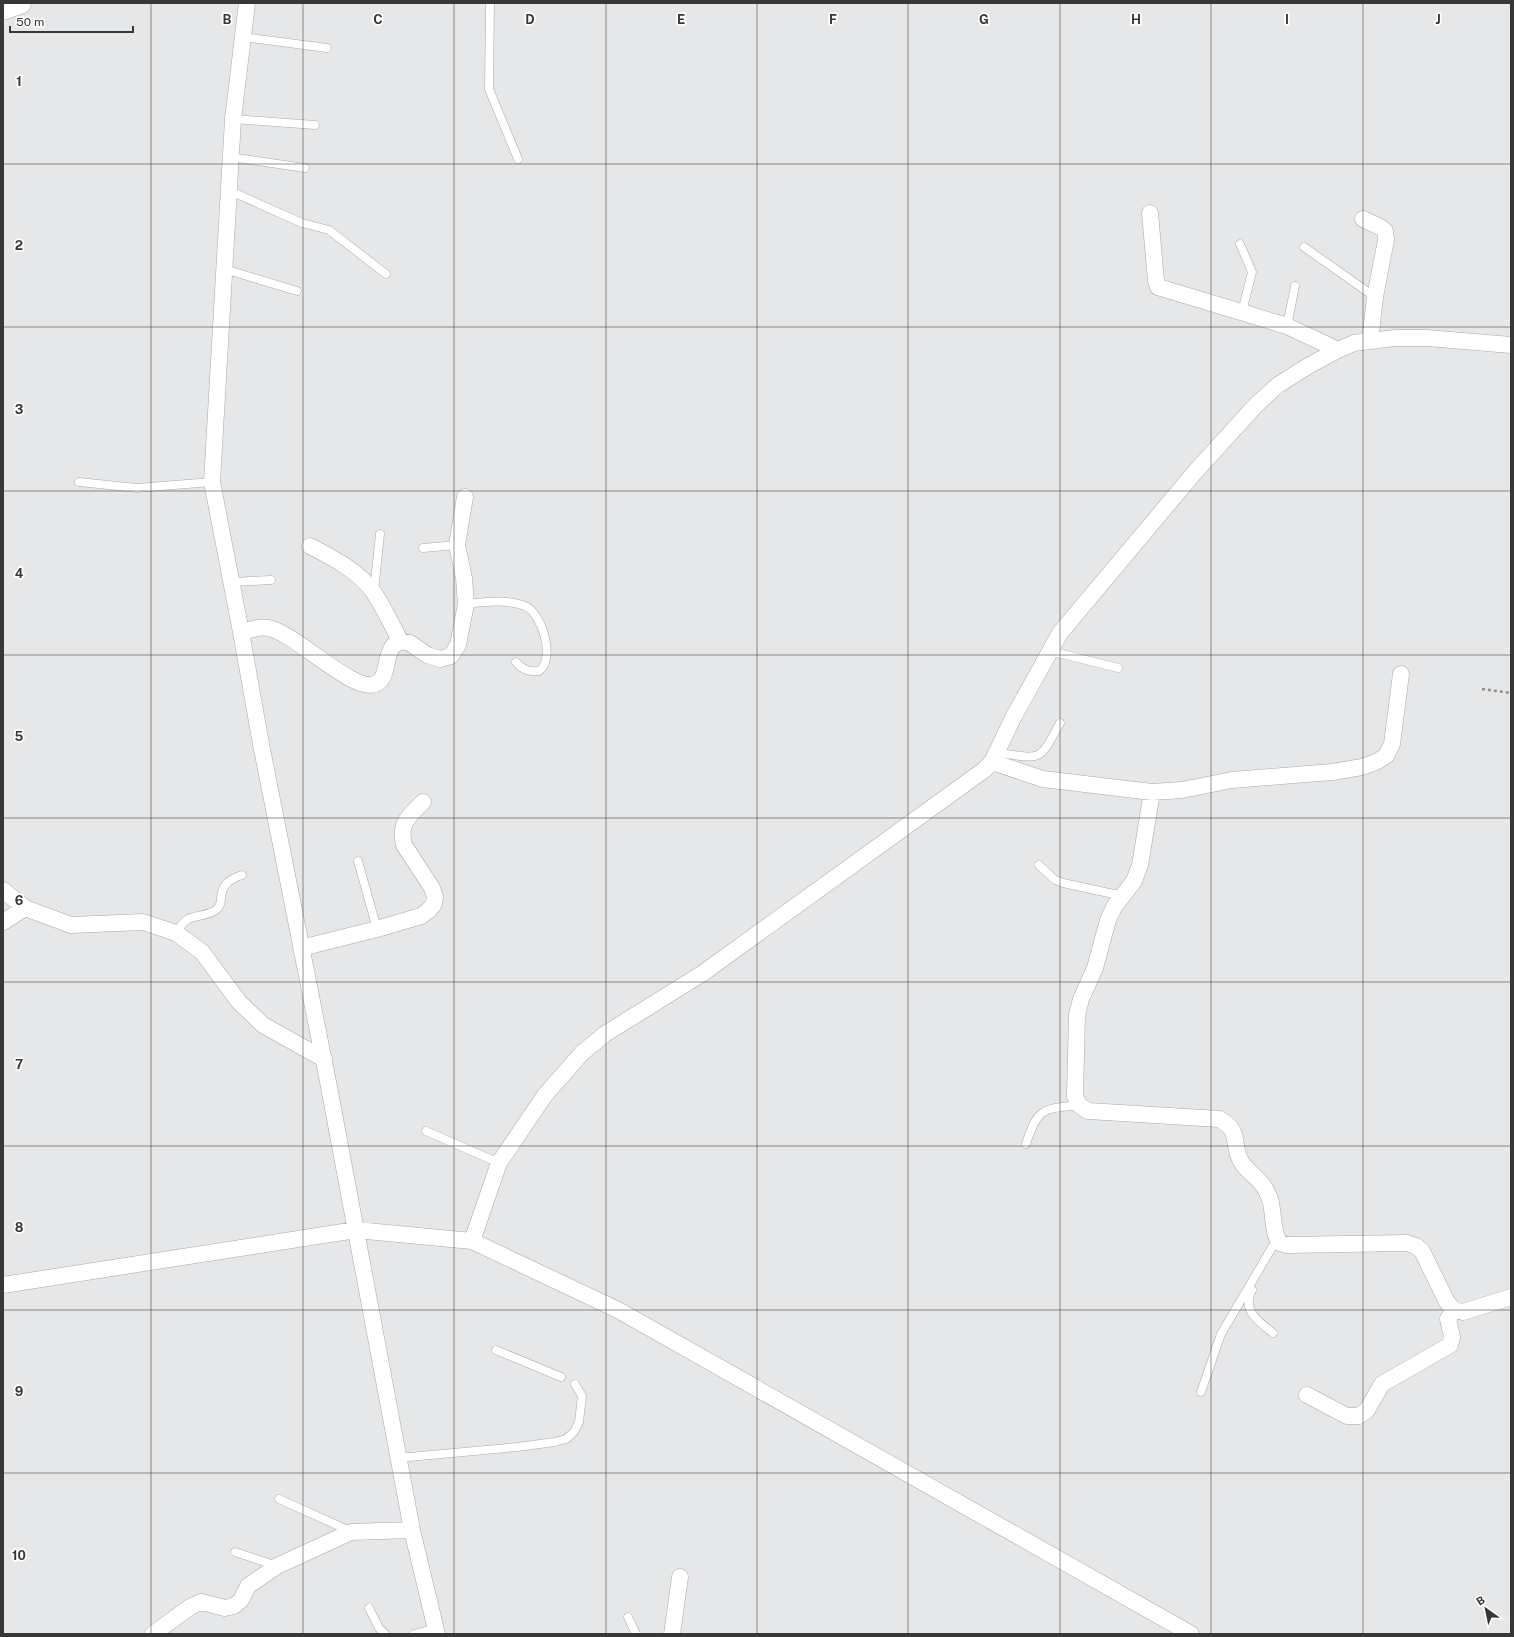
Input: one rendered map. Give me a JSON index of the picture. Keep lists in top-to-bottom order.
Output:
{
  "scale_bar": "50 m",
  "north": "top left",
  "grid": {
    "columns": [
      "B",
      "C",
      "D",
      "E",
      "F",
      "G",
      "H",
      "I",
      "J"
    ],
    "rows": [
      "1",
      "2",
      "3",
      "4",
      "5",
      "6",
      "7",
      "8",
      "9",
      "10"
    ]
  }
}
